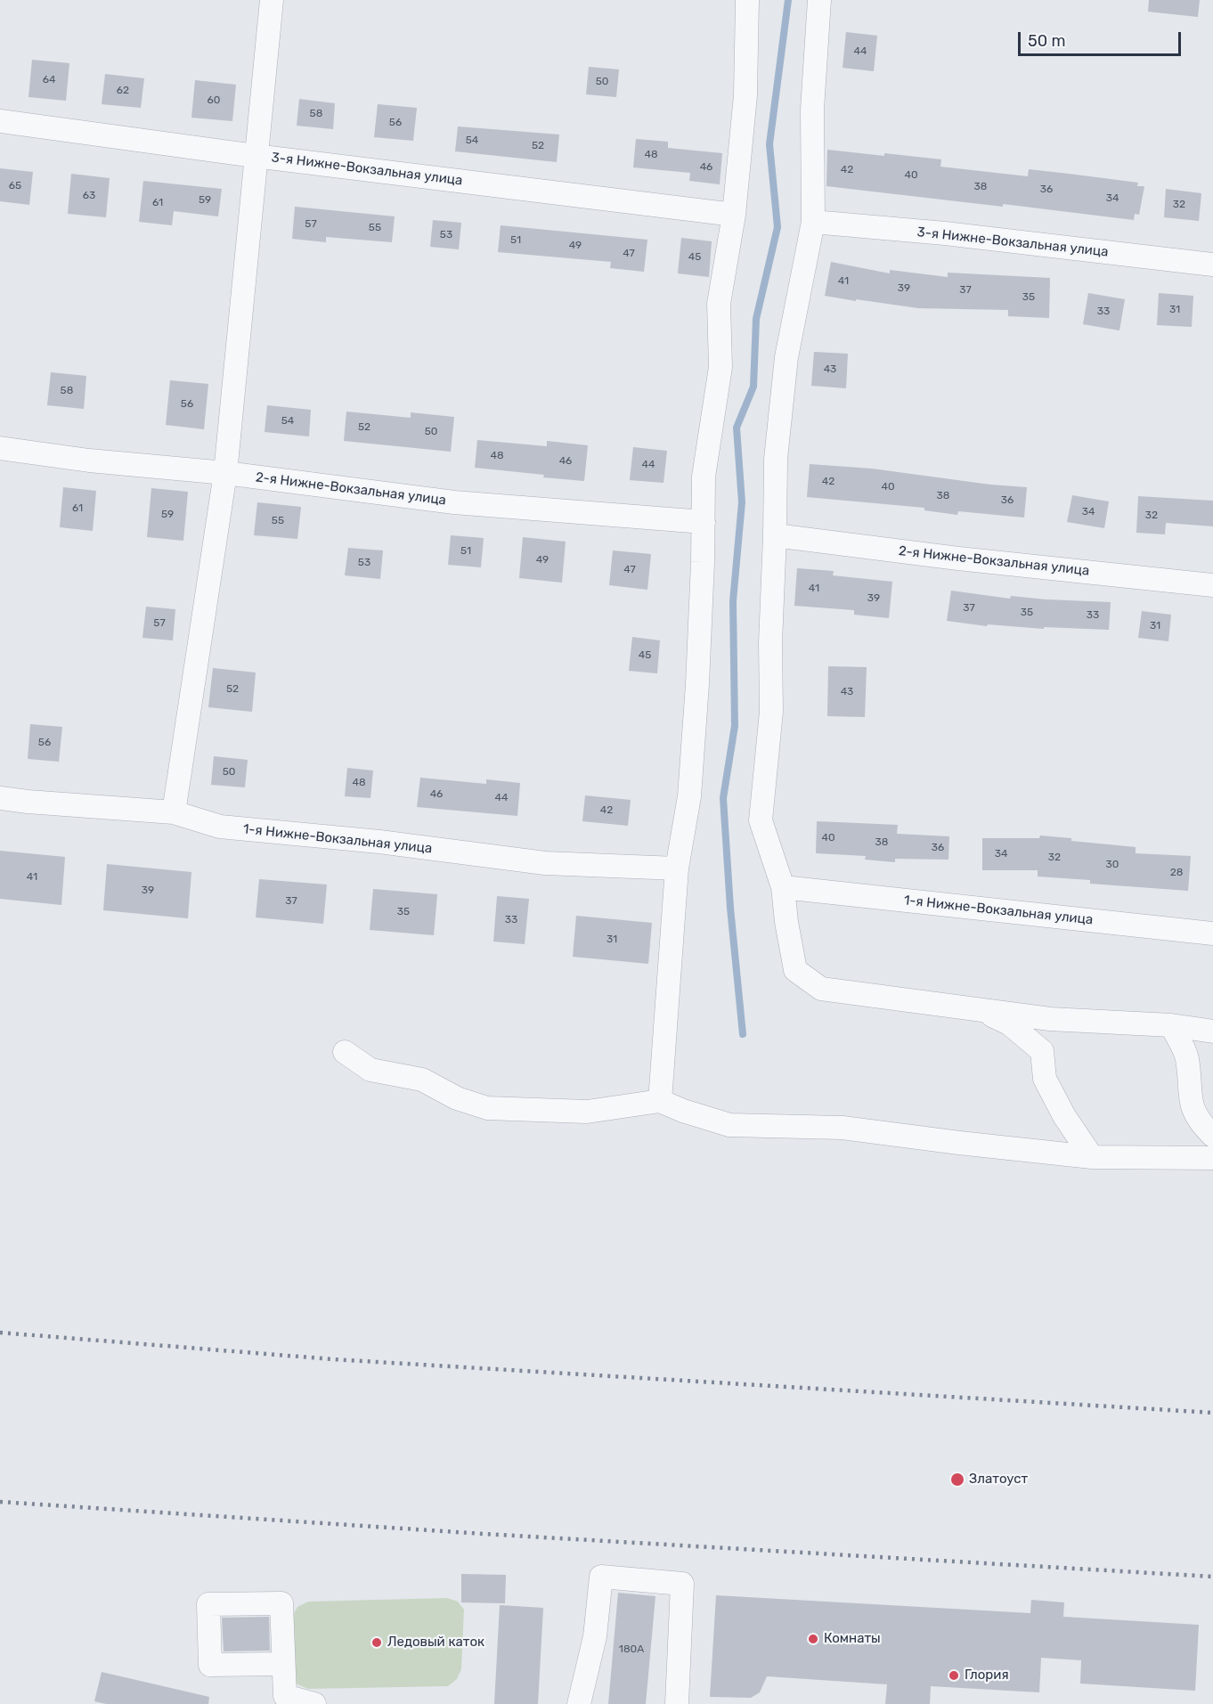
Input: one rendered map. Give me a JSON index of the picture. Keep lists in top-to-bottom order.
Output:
{
  "streets": {
    "street": ["3-я Нижне-Вокзальная улица", "2-я Нижне-Вокзальная улица", "1-я Нижне-Вокзальная улица"]
  },
  "places": [
    "Златоуст",
    "Комнаты",
    "Ледовый каток",
    "Глория"
  ],
  "house_numbers": [
    "44",
    "64",
    "50",
    "62",
    "60",
    "58",
    "56",
    "54",
    "52",
    "48",
    "46",
    "42",
    "40",
    "65",
    "38",
    "36",
    "63",
    "34",
    "59",
    "61",
    "32",
    "57",
    "55",
    "53",
    "51",
    "49",
    "47",
    "45",
    "41",
    "39",
    "37",
    "35",
    "31",
    "33",
    "43",
    "58",
    "56",
    "54",
    "52",
    "50",
    "48",
    "46",
    "44",
    "42",
    "40",
    "38",
    "36",
    "61",
    "34",
    "59",
    "32",
    "55",
    "51",
    "49",
    "53",
    "47",
    "41",
    "39",
    "37",
    "35",
    "33",
    "57",
    "31",
    "45",
    "52",
    "43",
    "56",
    "50",
    "48",
    "46",
    "44",
    "42",
    "40",
    "38",
    "36",
    "34",
    "32",
    "30",
    "28",
    "41",
    "39",
    "37",
    "35",
    "33",
    "31",
    "180А"
  ],
  "scale_bar": "50 m"
}
